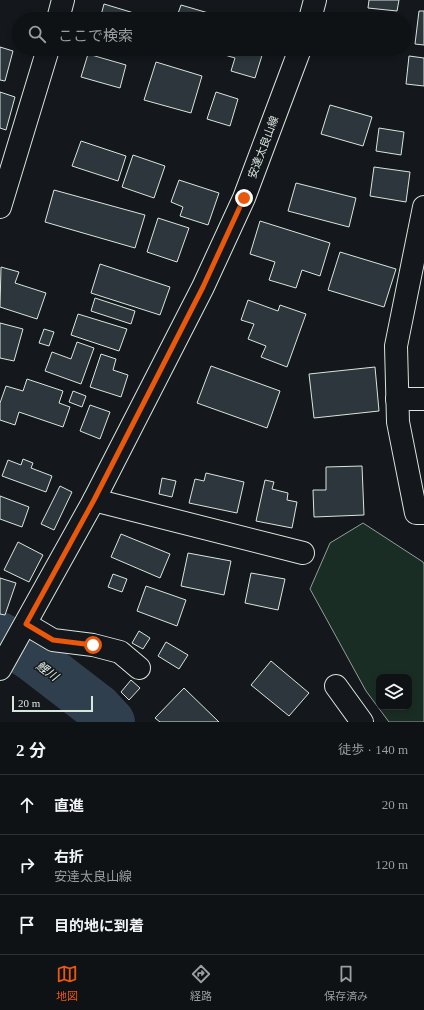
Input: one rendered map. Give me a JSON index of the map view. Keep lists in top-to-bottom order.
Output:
{
  "streets": {
    "street": ["安達太良山線"]
  },
  "water": ["鯉川"],
  "scale_bar": "20 m",
  "page": {
    "search": "ここで検索",
    "scale": "20 m",
    "heading": ["2 分", "徒歩 · 140 m"],
    "list": [
      ["直進", "20 m"],
      ["右折", "安達太良山線", "120 m"],
      "目的地に到着"
    ],
    "nav": ["地図", "経路", "保存済み"]
  }
}
